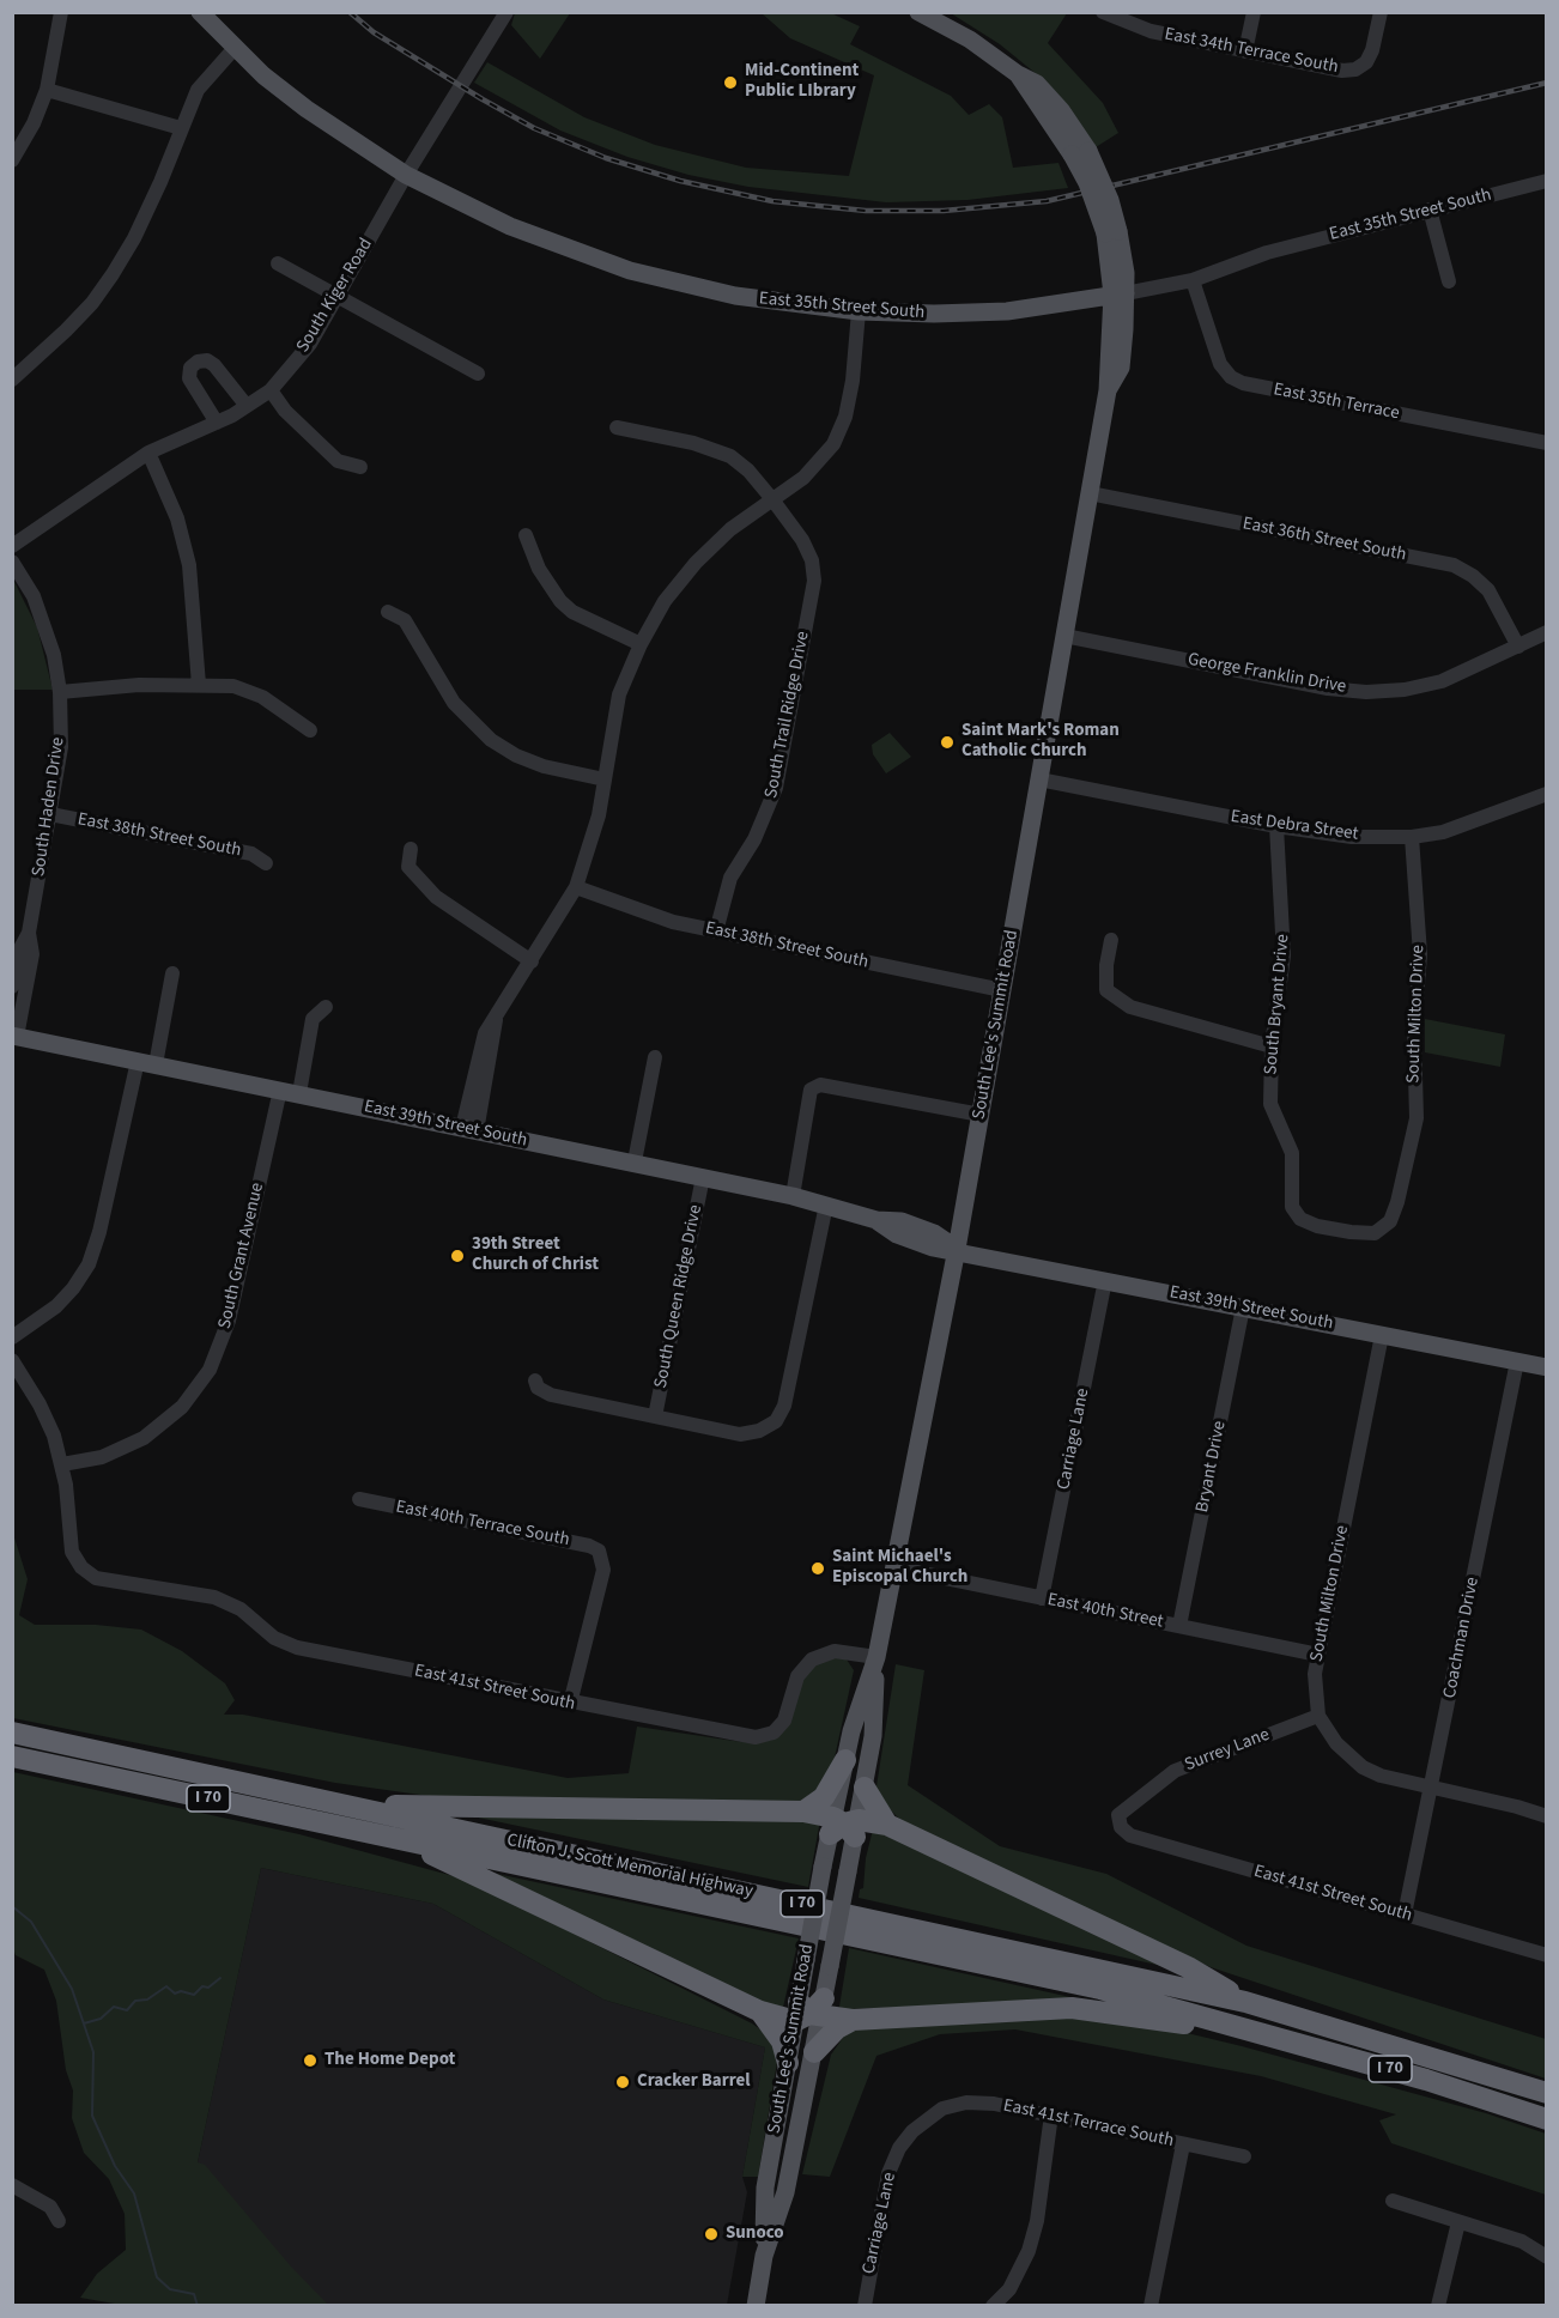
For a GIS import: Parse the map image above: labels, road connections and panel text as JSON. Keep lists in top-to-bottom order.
{
  "streets": {
    "highway": ["I 70", "Clifton J. Scott Memorial Highway"],
    "main road": ["East 35th Street South", "South Lee's Summit Road", "East 39th Street South"],
    "street": [
      "East 34th Terrace South",
      "South Kiger Road",
      "East 35th Terrace",
      "East 36th Street South",
      "George Franklin Drive",
      "South Trail Ridge Drive",
      "South Haden Drive",
      "East Debra Street",
      "East 38th Street South",
      "South Bryant Drive",
      "South Milton Drive",
      "South Grant Avenue",
      "South Queen Ridge Drive",
      "Carriage Lane",
      "Bryant Drive",
      "East 40th Terrace South",
      "East 40th Street",
      "Coachman Drive",
      "East 41st Street South",
      "Surrey Lane",
      "East 41st Terrace South"
    ]
  },
  "crossings": [
    ["East 35th Street South", "South Kiger Road"],
    ["East 35th Street South", "East 35th Terrace"],
    ["East 35th Street South", "South Lee's Summit Road"],
    ["East 36th Street South", "George Franklin Drive"],
    ["East 36th Street South", "South Lee's Summit Road"],
    ["George Franklin Drive", "South Lee's Summit Road"],
    ["South Trail Ridge Drive", "East 38th Street South"],
    ["South Haden Drive", "East 38th Street South"],
    ["South Haden Drive", "East 39th Street South"],
    ["East Debra Street", "South Bryant Drive"],
    ["East Debra Street", "South Milton Drive"],
    ["East Debra Street", "South Lee's Summit Road"],
    ["East 38th Street South", "South Lee's Summit Road"],
    ["South Bryant Drive", "South Milton Drive"],
    ["South Milton Drive", "East 39th Street South"],
    ["South Milton Drive", "East 40th Street"],
    ["South Milton Drive", "Coachman Drive"],
    ["South Milton Drive", "Surrey Lane"],
    ["South Lee's Summit Road", "East 39th Street South"],
    ["South Lee's Summit Road", "East 40th Street"],
    ["South Lee's Summit Road", "East 41st Street South"],
    ["East 39th Street South", "South Grant Avenue"],
    ["East 39th Street South", "South Queen Ridge Drive"],
    ["East 39th Street South", "Carriage Lane"],
    ["East 39th Street South", "Bryant Drive"],
    ["East 39th Street South", "Coachman Drive"],
    ["South Grant Avenue", "East 41st Street South"],
    ["Carriage Lane", "East 40th Street"],
    ["Carriage Lane", "East 41st Terrace South"],
    ["Bryant Drive", "East 40th Street"],
    ["East 40th Terrace South", "East 41st Street South"],
    ["Coachman Drive", "East 41st Street South"],
    ["East 41st Street South", "Surrey Lane"],
    ["I 70", "Clifton J. Scott Memorial Highway"]
  ],
  "places": [
    "Mid-Continent Public LIbrary",
    "Saint Mark's Roman Catholic Church",
    "39th Street Church of Christ",
    "Saint Michael's Episcopal Church",
    "The Home Depot",
    "Cracker Barrel",
    "Sunoco"
  ]
}
